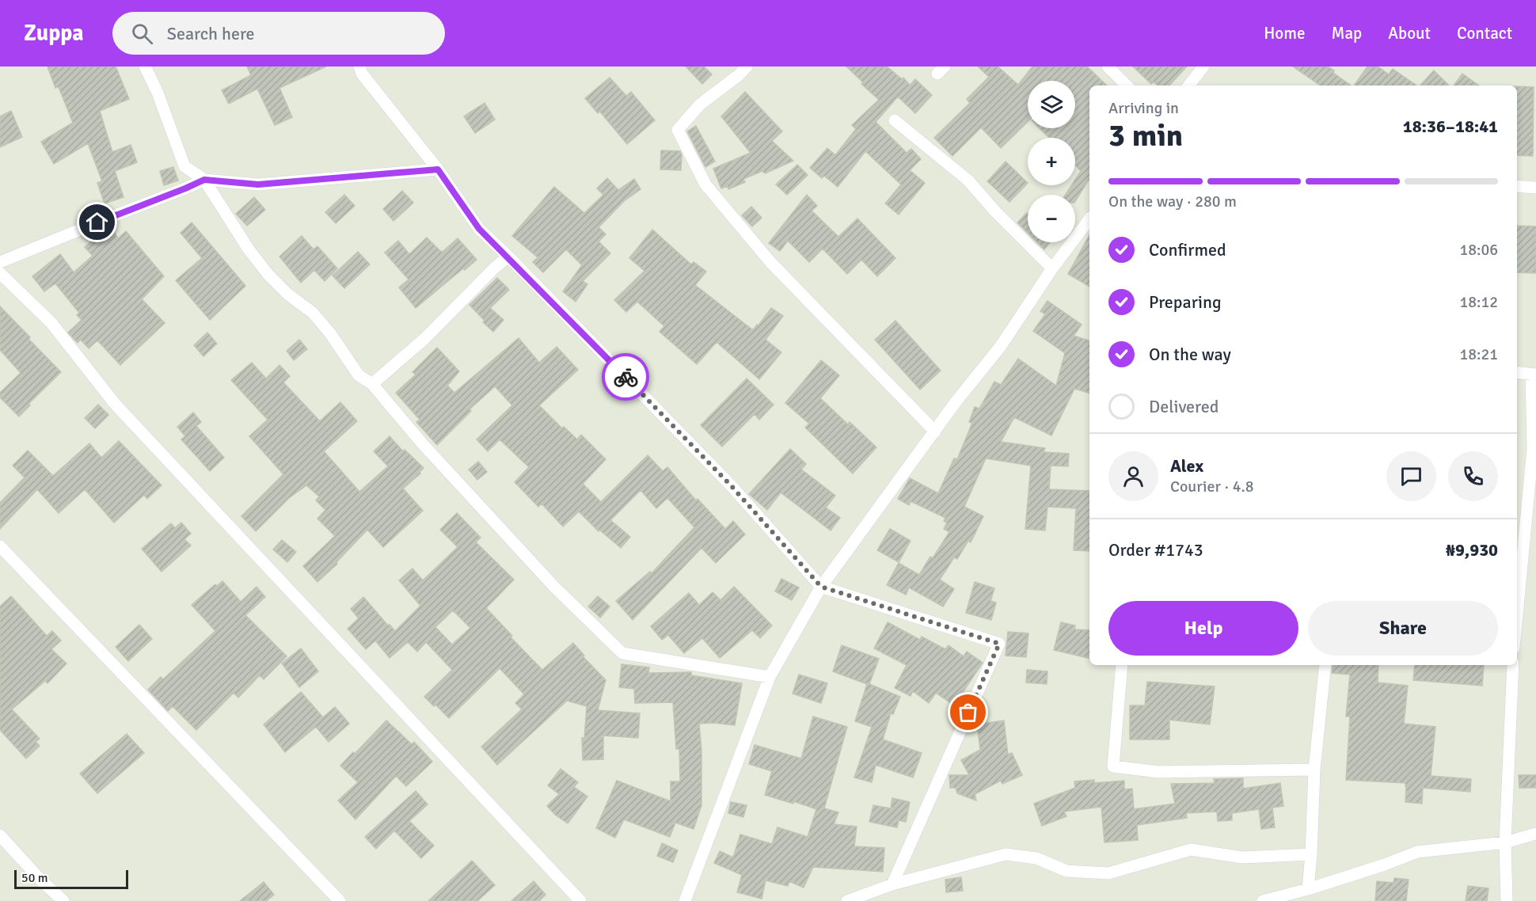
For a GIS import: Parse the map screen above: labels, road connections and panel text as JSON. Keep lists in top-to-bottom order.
{
  "scale_bar": "50 m",
  "page": {
    "header": "Zuppa",
    "search": "Search here",
    "nav": [
      "Home",
      "Map",
      "About",
      "Contact"
    ],
    "map_buttons": ["+", "−"],
    "heading": ["3 min", "Arriving in", "18:36–18:41"],
    "panel": [
      "Alex",
      "Courier · 4.8",
      "Order #1743",
      "₦9,930"
    ],
    "bar": "On the way · 280 m",
    "list": [
      ["Confirmed", "18:06"],
      ["Preparing", "18:12"],
      ["On the way", "18:21"],
      "Delivered"
    ],
    "buttons": ["Help", "Share"],
    "scale": "50 m"
  }
}
